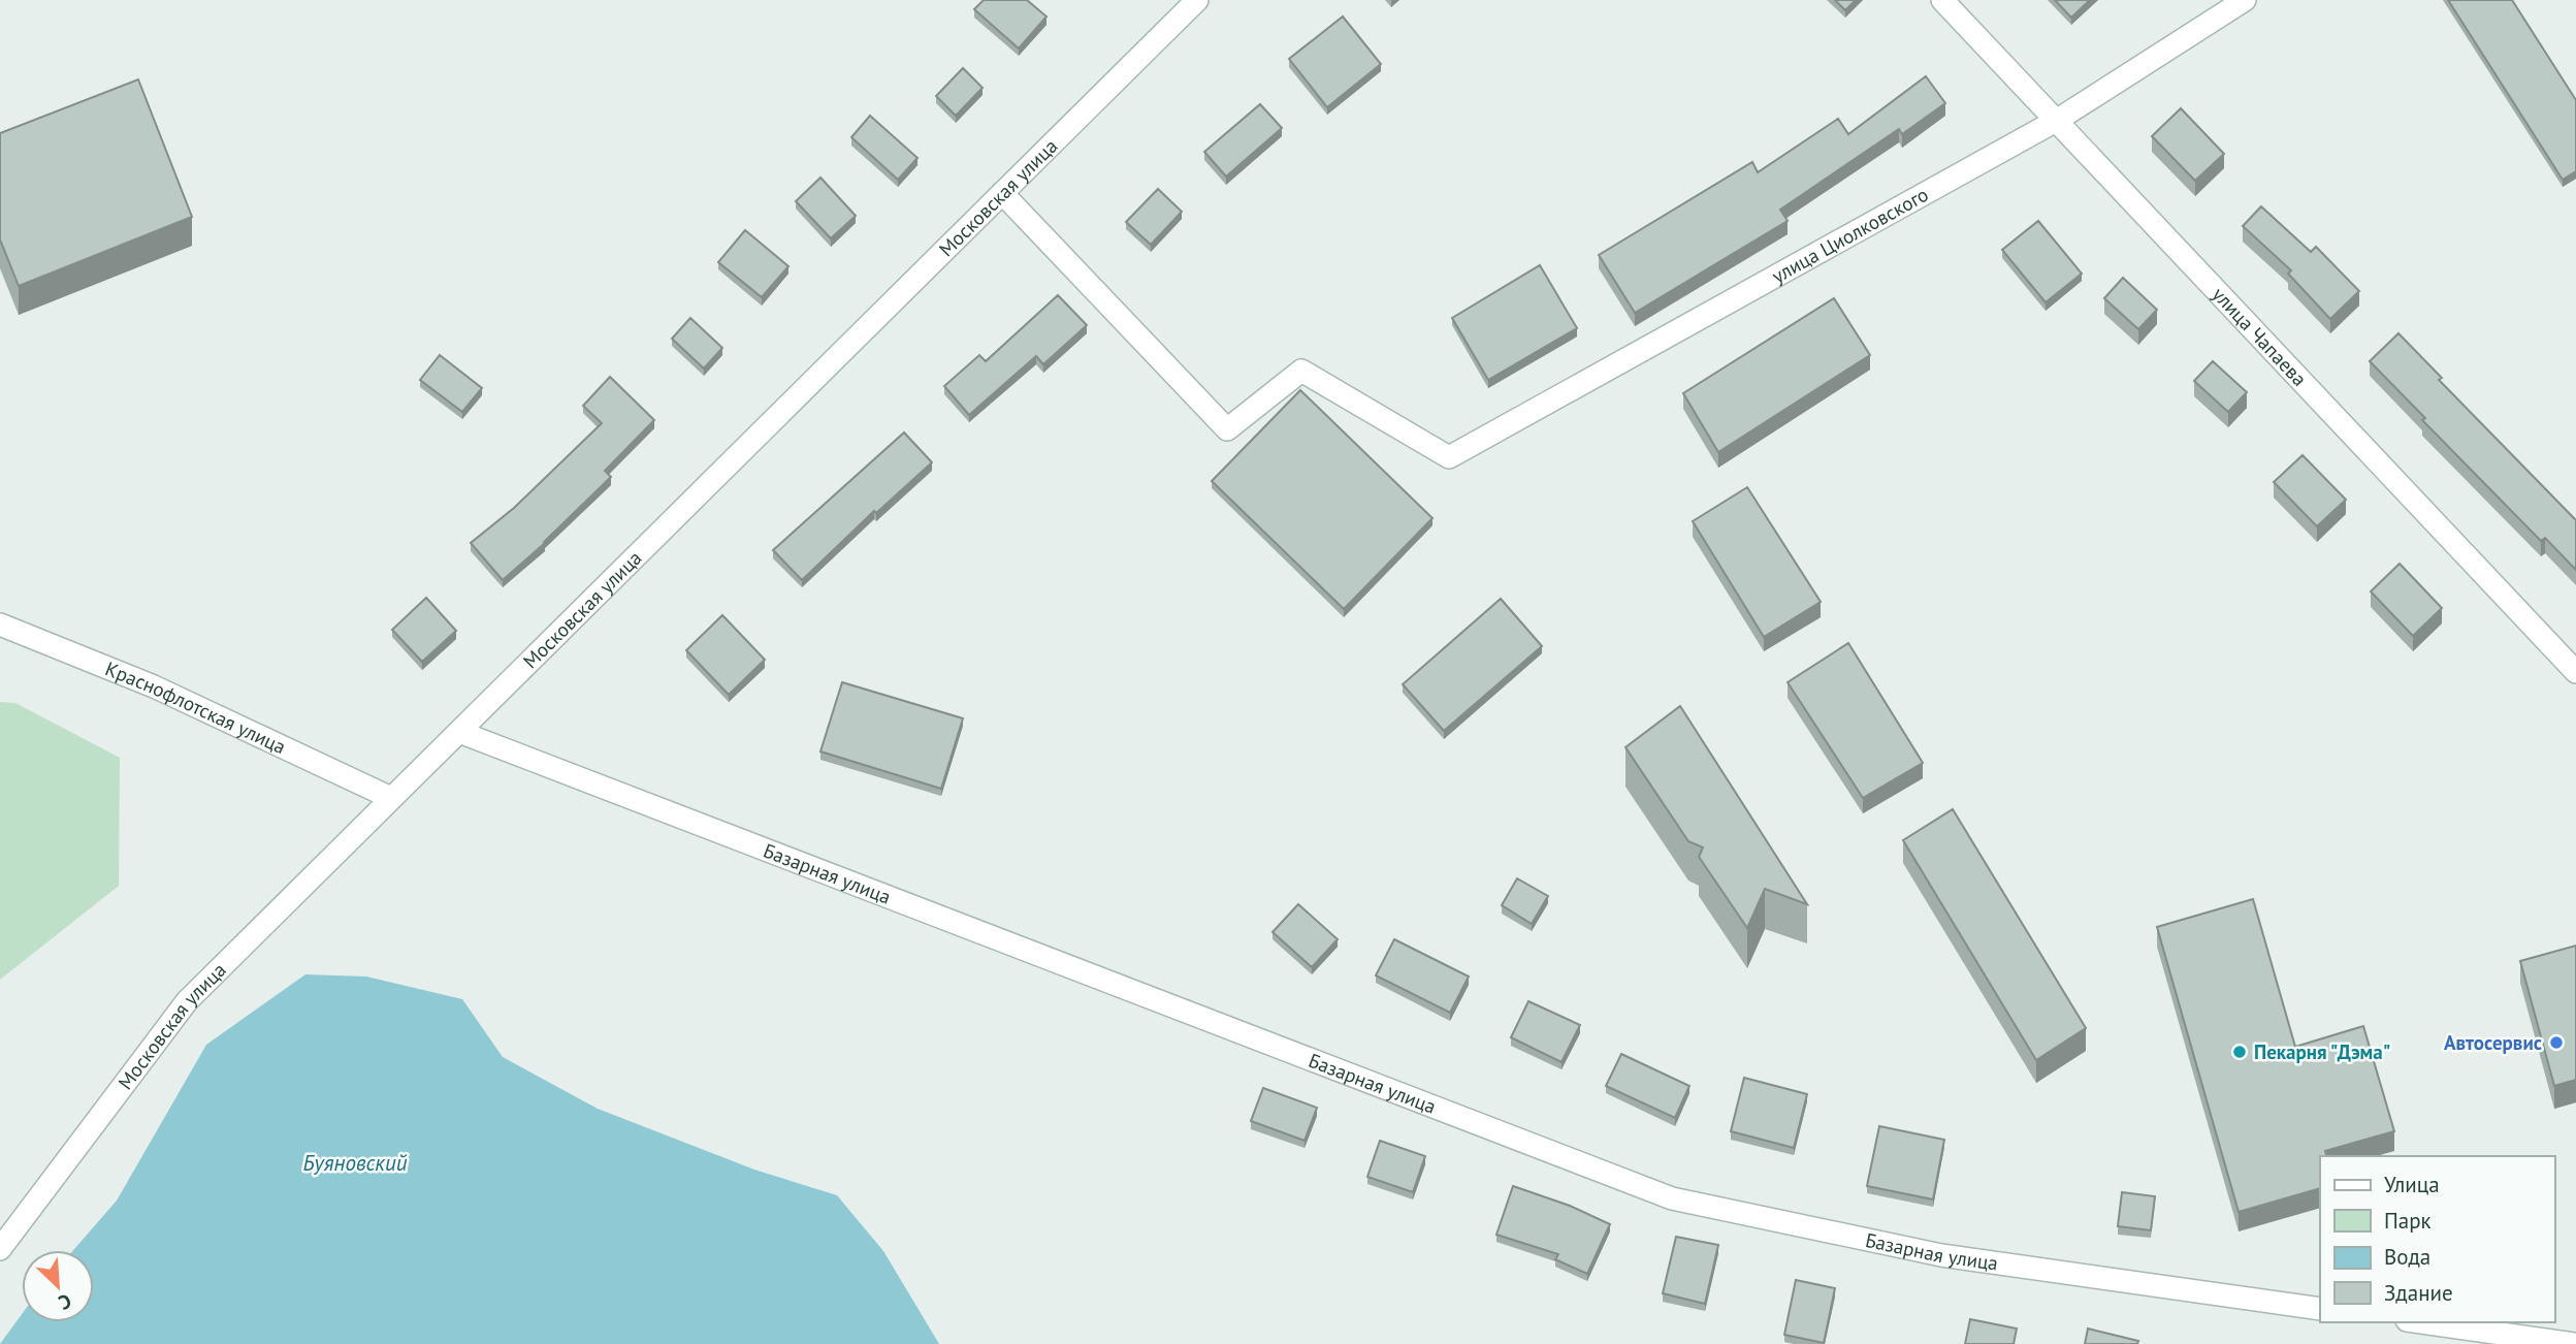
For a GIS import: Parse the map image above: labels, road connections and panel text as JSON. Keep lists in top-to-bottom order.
{
  "streets": {
    "street": [
      "Московская улица",
      "улица Циолковского",
      "улица Чапаева",
      "Краснофлотская улица",
      "Базарная улица"
    ]
  },
  "crossings": [
    ["Московская улица", "улица Циолковского"],
    ["Московская улица", "Краснофлотская улица"],
    ["Московская улица", "Базарная улица"],
    ["улица Циолковского", "улица Чапаева"]
  ],
  "water": ["Буяновский"],
  "places": ["Автосервис", "Пекарня \"Дэма\""],
  "legend": [
    "Улица",
    "Парк",
    "Вода",
    "Здание"
  ],
  "north": "bottom right"
}
